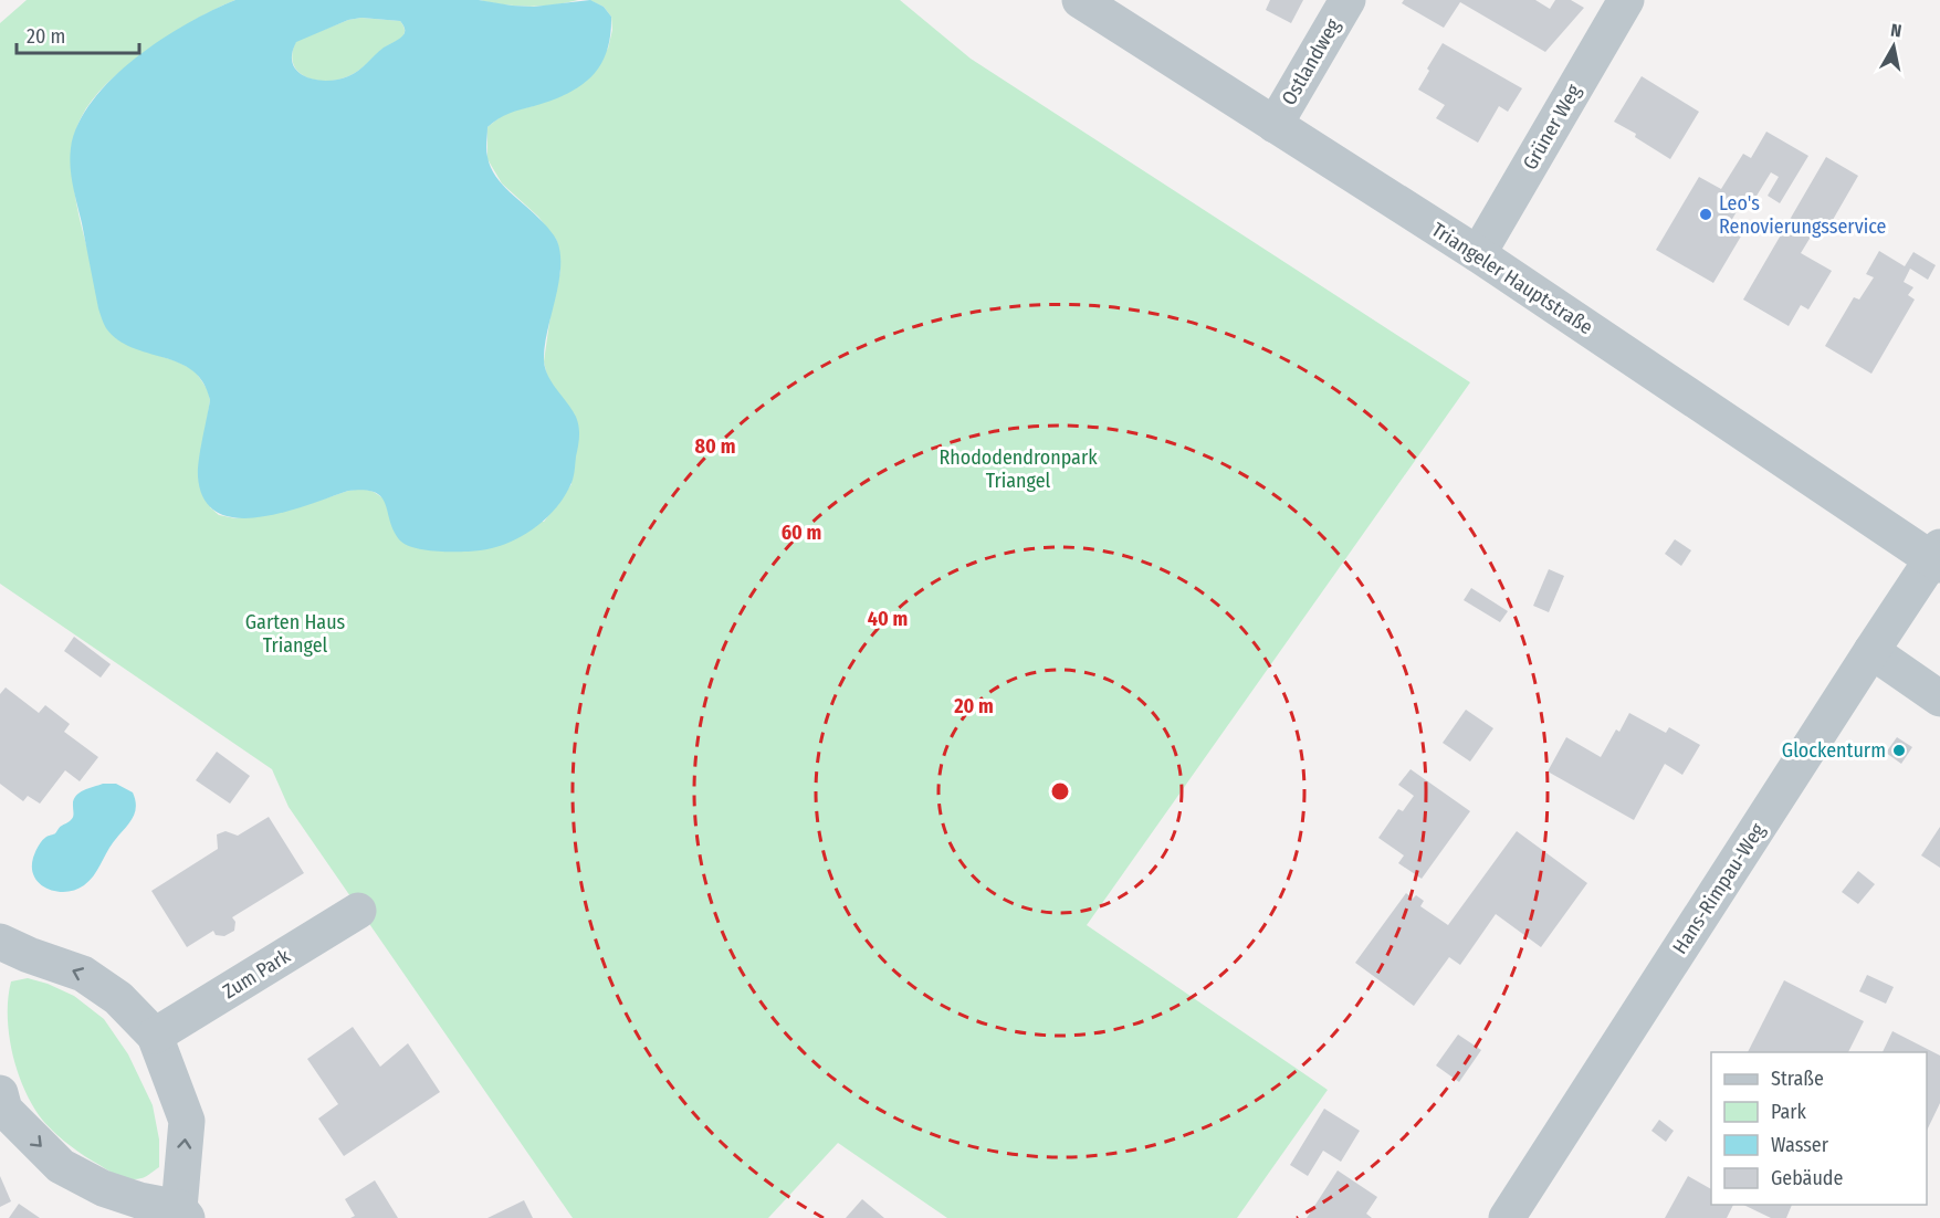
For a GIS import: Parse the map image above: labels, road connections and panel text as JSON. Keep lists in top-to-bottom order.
{
  "streets": {
    "street": [
      "Ostlandweg",
      "Grüner Weg",
      "Triangeler Hauptstraße",
      "Hans-Rimpau-Weg",
      "Zum Park"
    ]
  },
  "crossings": [
    ["Ostlandweg", "Triangeler Hauptstraße"],
    ["Grüner Weg", "Triangeler Hauptstraße"],
    ["Triangeler Hauptstraße", "Hans-Rimpau-Weg"]
  ],
  "parks": ["Rhododendronpark Triangel", "Garten Haus Triangel"],
  "places": ["Leo's Renovierungsservice", "Glockenturm"],
  "legend": [
    "Straße",
    "Park",
    "Wasser",
    "Gebäude"
  ],
  "scale_bar": "20 m",
  "north": "top",
  "rings": [
    "80 m",
    "60 m",
    "40 m",
    "20 m"
  ]
}
